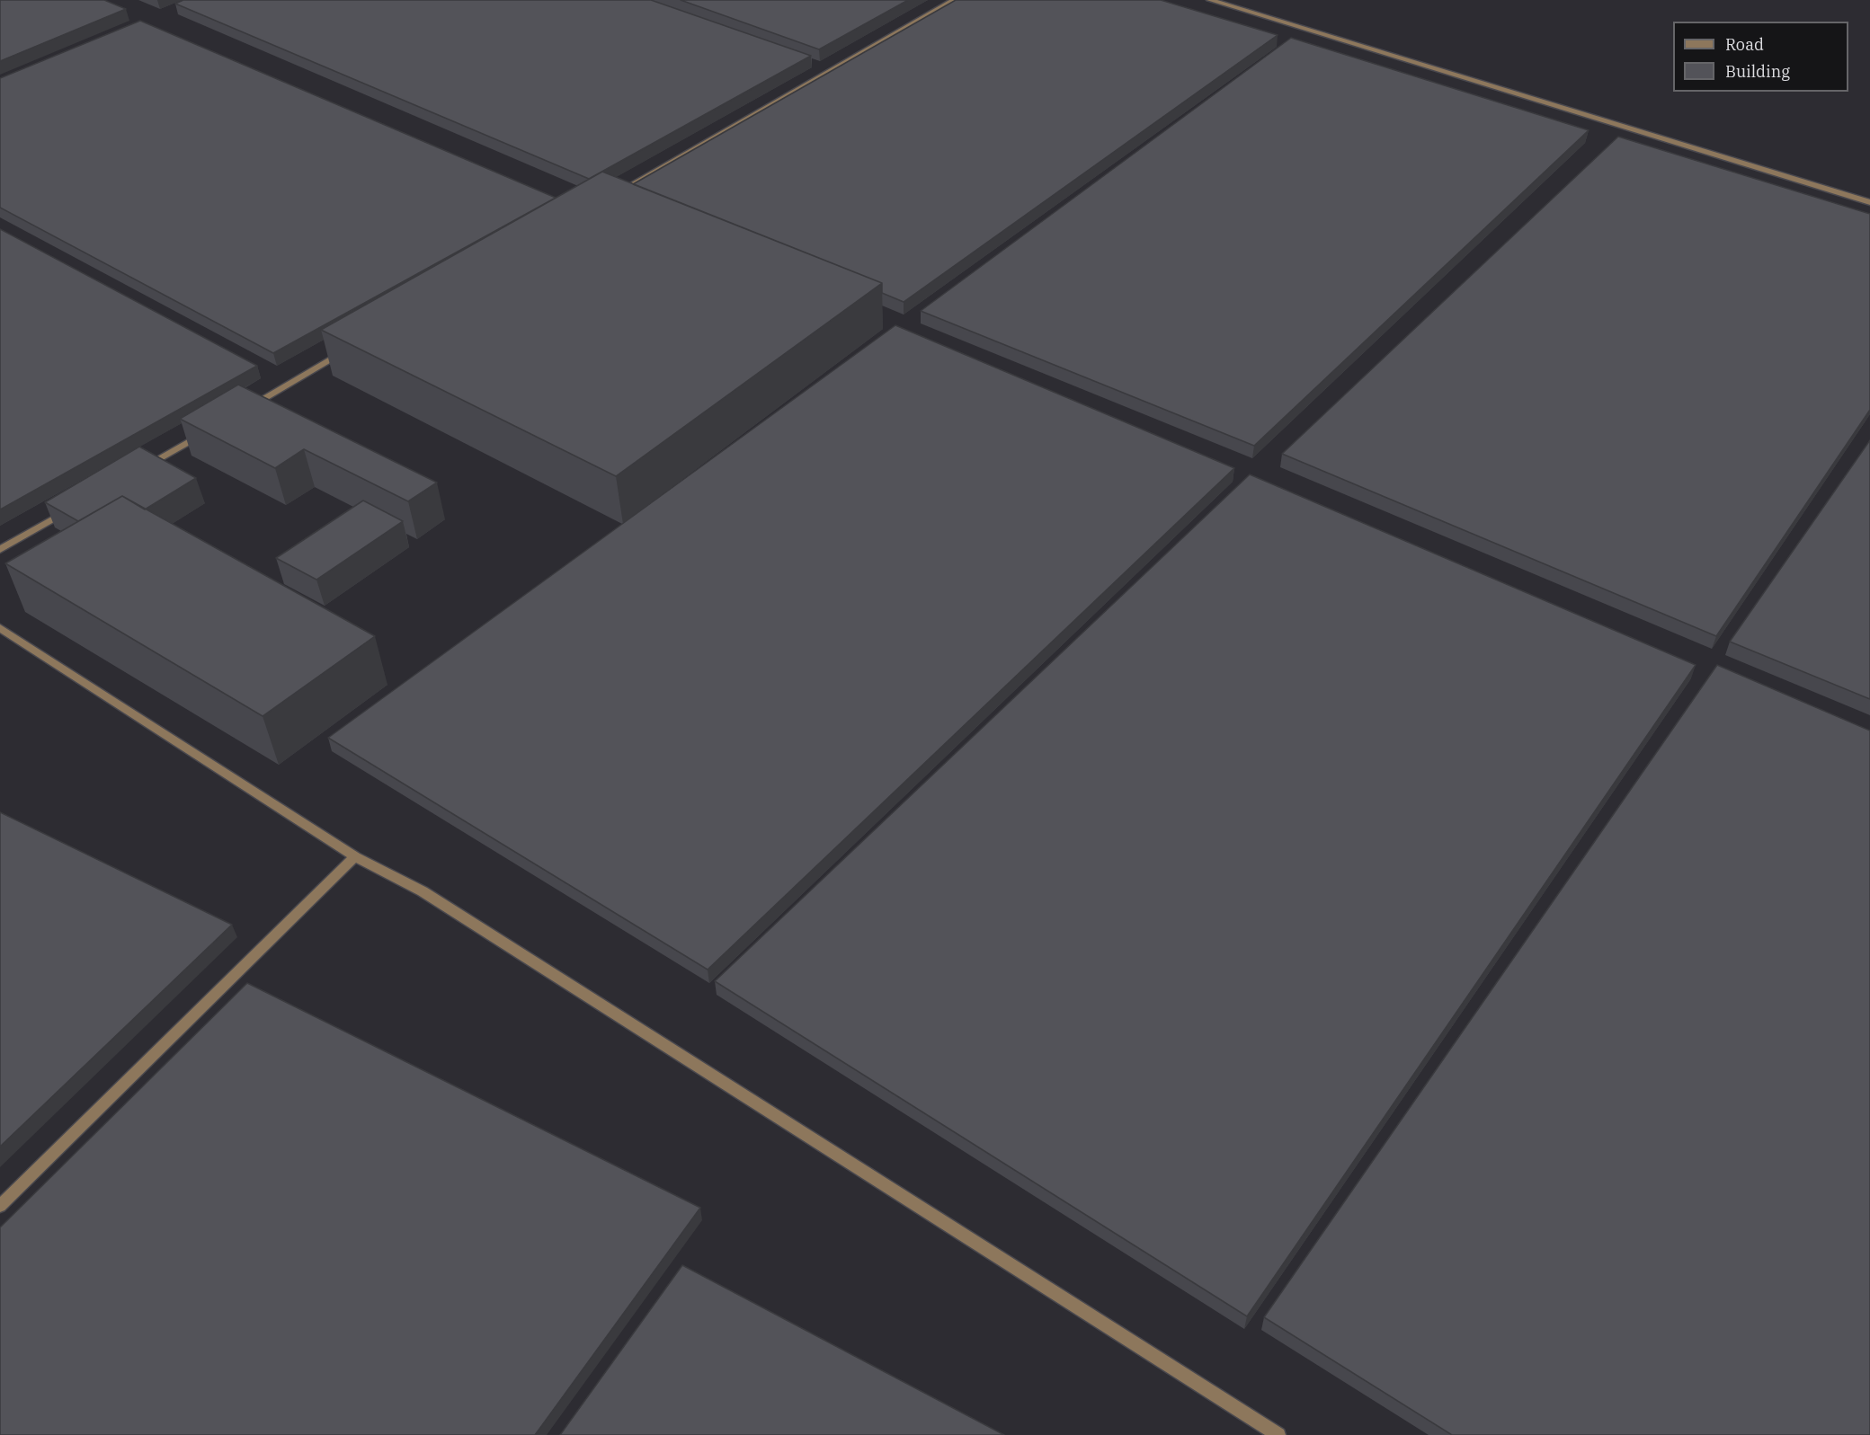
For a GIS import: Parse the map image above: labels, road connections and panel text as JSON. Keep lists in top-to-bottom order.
{
  "legend": ["Road", "Building"]
}
